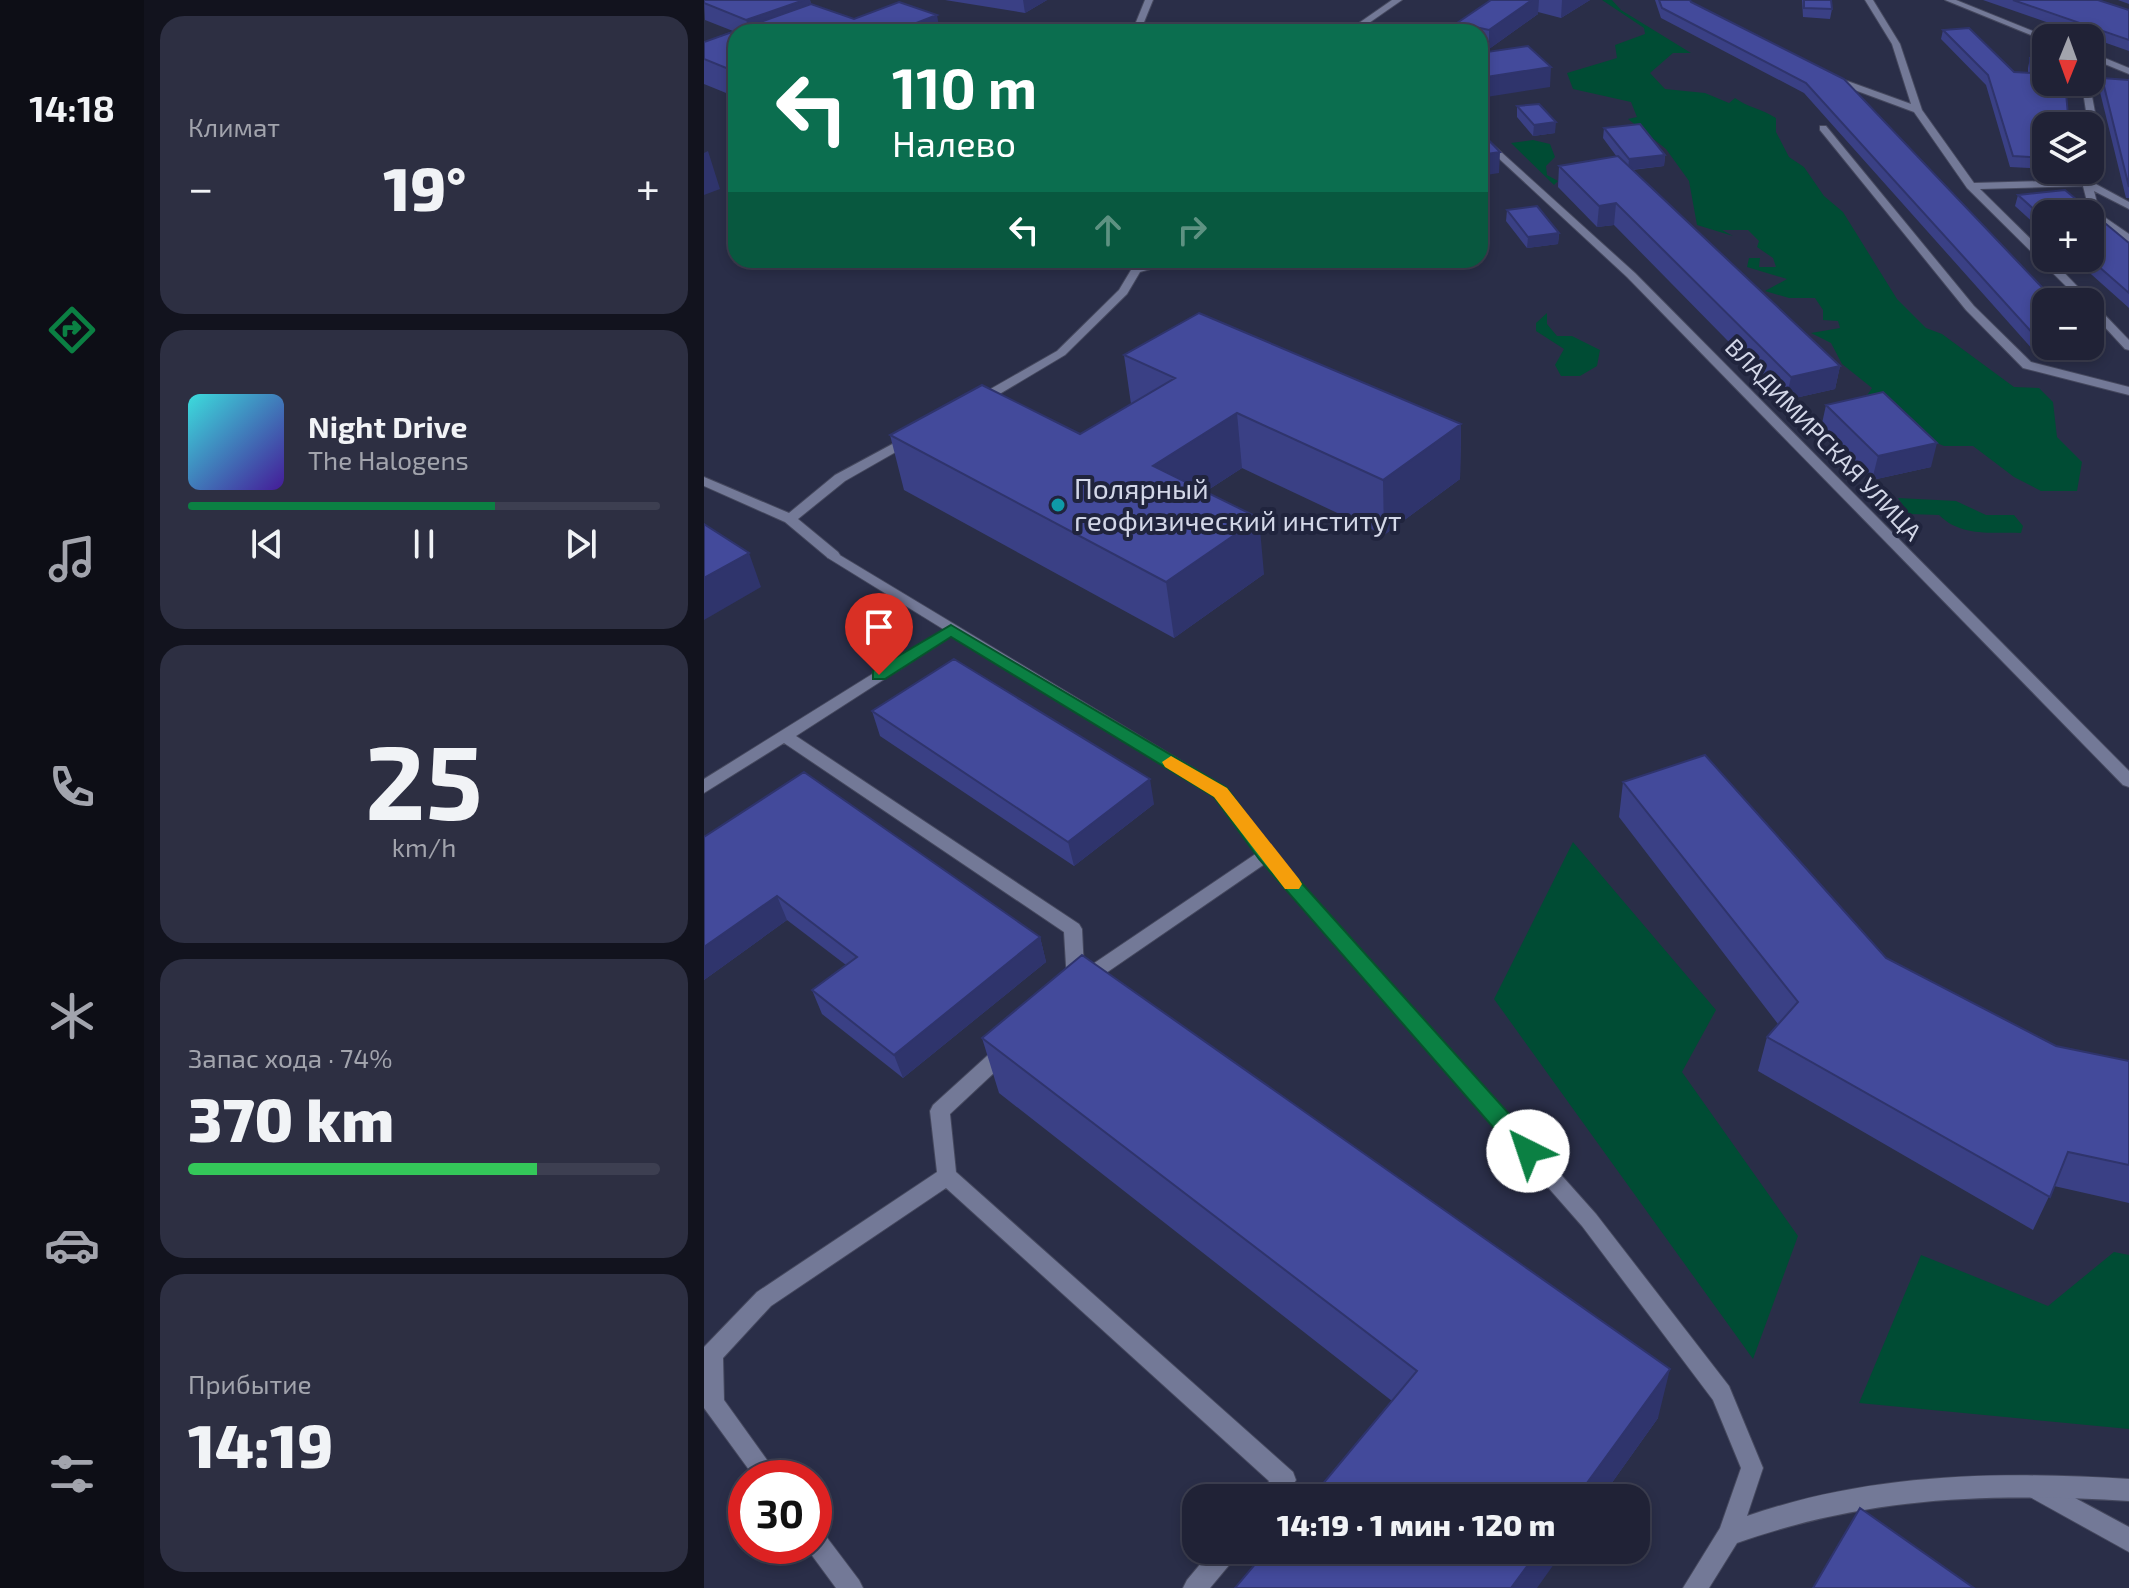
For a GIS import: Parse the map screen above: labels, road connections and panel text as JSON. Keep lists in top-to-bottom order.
{
  "streets": {
    "street": ["ВЛАДИМИРСКАЯ УЛИЦА"]
  },
  "places": ["Полярный геофизический институт"],
  "north": "bottom",
  "page": {
    "tabs": "14:18",
    "tile": [
      "Климат",
      ["25", "km/h"],
      ["Запас хода · 74%", "370 km"],
      ["Прибытие", "14:19"]
    ],
    "map_buttons": ["+", "−"],
    "turn": ["110 m", "Налево"],
    "heat": ["−", "19°", "+"],
    "song": ["Night Drive", "The Halogens"],
    "limit": "30",
    "trip": "14:19 · 1 мин · 120 m"
  }
}
